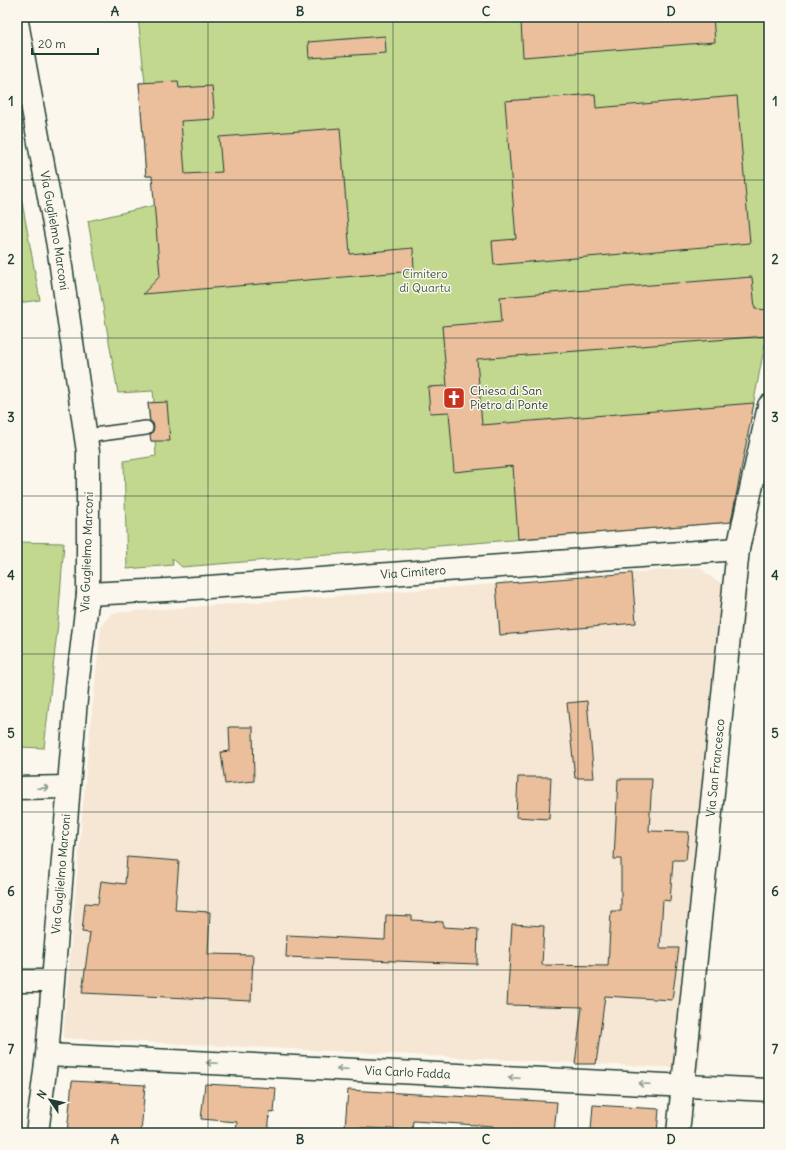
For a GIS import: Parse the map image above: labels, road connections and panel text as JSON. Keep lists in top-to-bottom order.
{
  "streets": {
    "street": [
      "Via Guglielmo Marconi",
      "Via Cimitero",
      "Via San Francesco",
      "Via Carlo Fadda"
    ]
  },
  "crossings": [
    ["Via Guglielmo Marconi", "Via Cimitero"],
    ["Via Guglielmo Marconi", "Via Carlo Fadda"],
    ["Via Cimitero", "Via San Francesco"],
    ["Via San Francesco", "Via Carlo Fadda"]
  ],
  "one_way": ["Via Carlo Fadda"],
  "parks": ["Cimitero di Quartu"],
  "places": {
    "church": ["Chiesa di San Pietro di Ponte"]
  },
  "scale_bar": "20 m",
  "north": "top left",
  "grid": {
    "columns": [
      "A",
      "B",
      "C",
      "D"
    ],
    "rows": [
      "1",
      "2",
      "3",
      "4",
      "5",
      "6",
      "7"
    ]
  }
}
